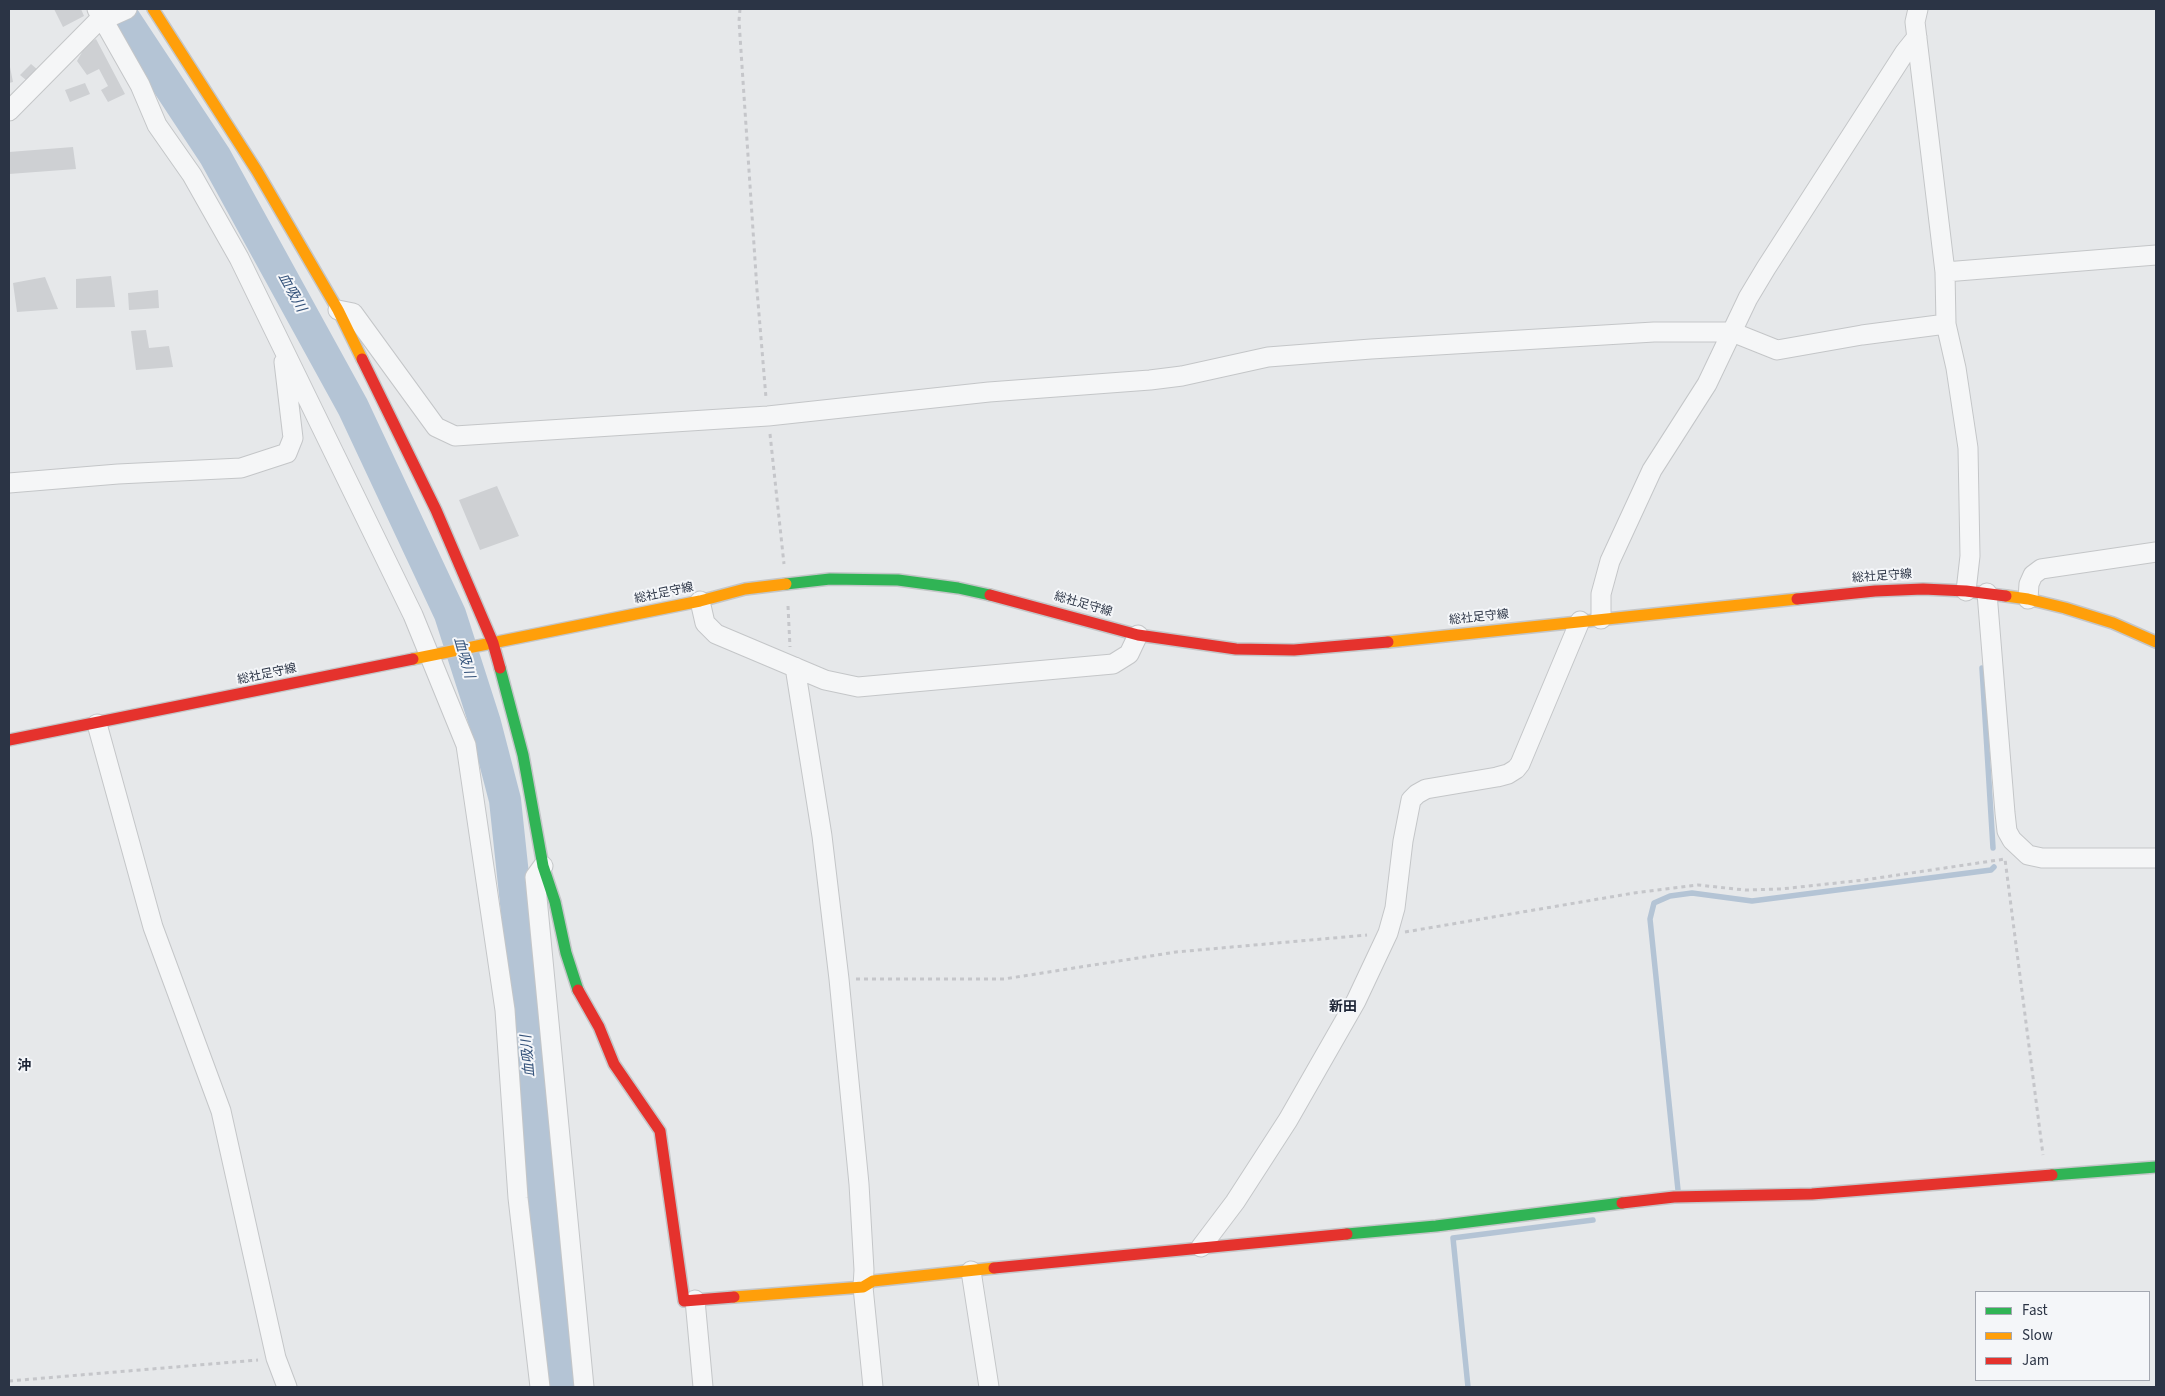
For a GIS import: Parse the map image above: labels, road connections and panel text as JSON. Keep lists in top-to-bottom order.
{
  "streets": {
    "street": ["総社足守線"]
  },
  "districts": ["新田", "沖"],
  "water": ["血吸川"],
  "legend": ["Fast", "Slow", "Jam"]
}
